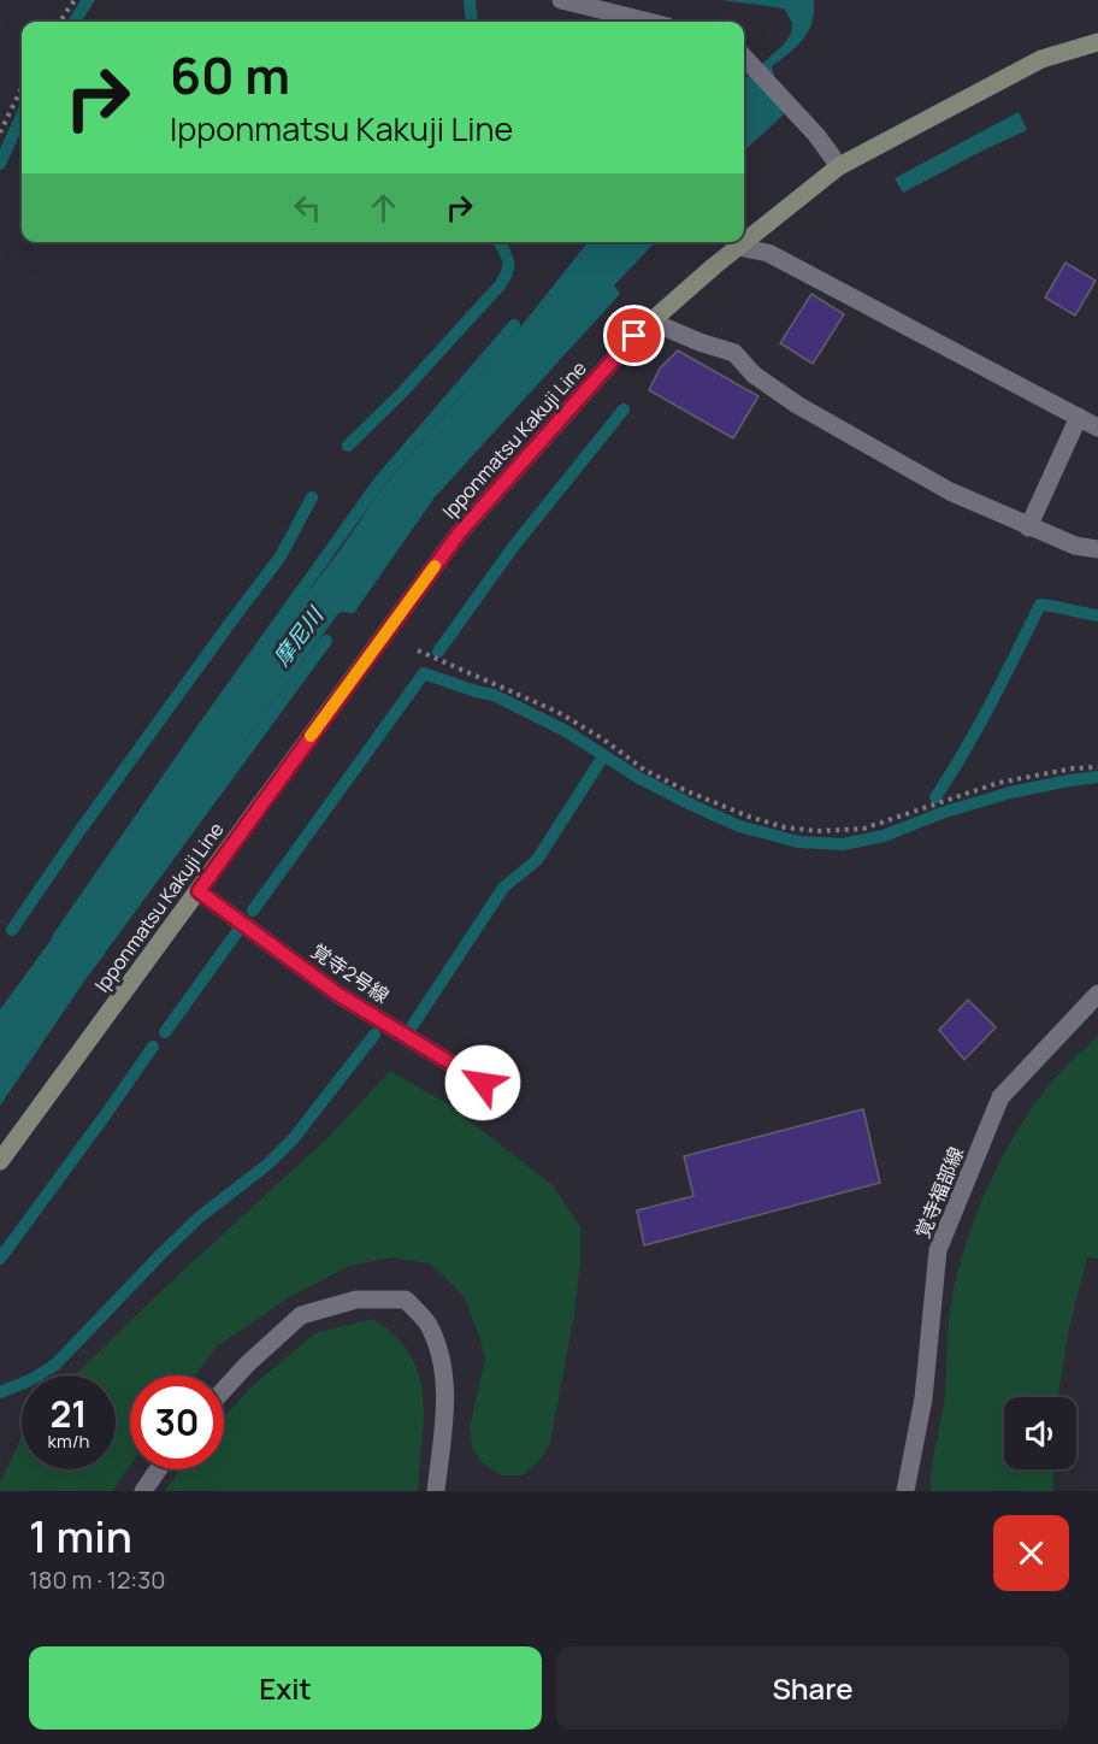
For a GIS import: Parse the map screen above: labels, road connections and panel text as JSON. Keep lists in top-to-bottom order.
{
  "streets": {
    "main road": ["Ipponmatsu Kakuji Line"],
    "street": ["覚寺2号線", "覚寺福部線"]
  },
  "crossings": [
    ["Ipponmatsu Kakuji Line", "覚寺2号線"]
  ],
  "water": ["摩尼川"],
  "page": {
    "turn": ["60 m", "Ipponmatsu Kakuji Line"],
    "speed": "21 km/h",
    "limit": "30",
    "heading": ["1 min", "180 m · 12:30"],
    "buttons": ["Exit", "Share"]
  }
}
